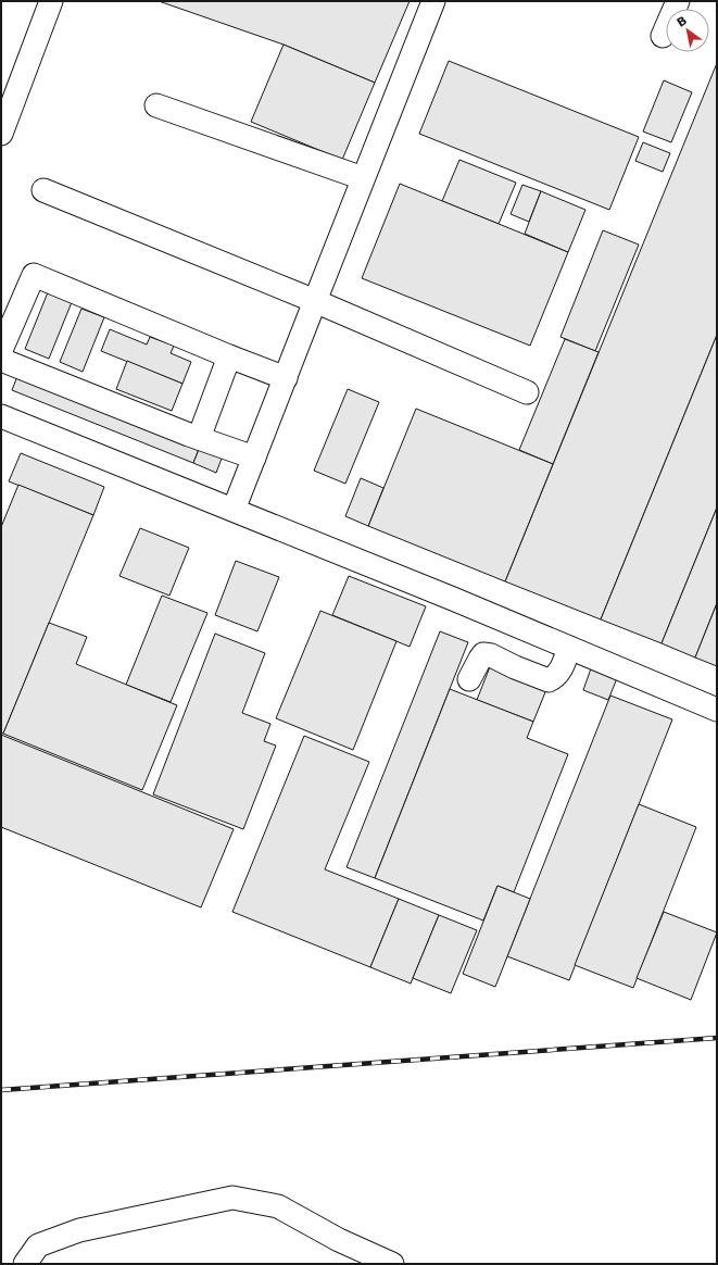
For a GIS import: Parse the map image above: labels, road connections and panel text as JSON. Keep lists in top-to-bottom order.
{
  "north": "top left"
}
